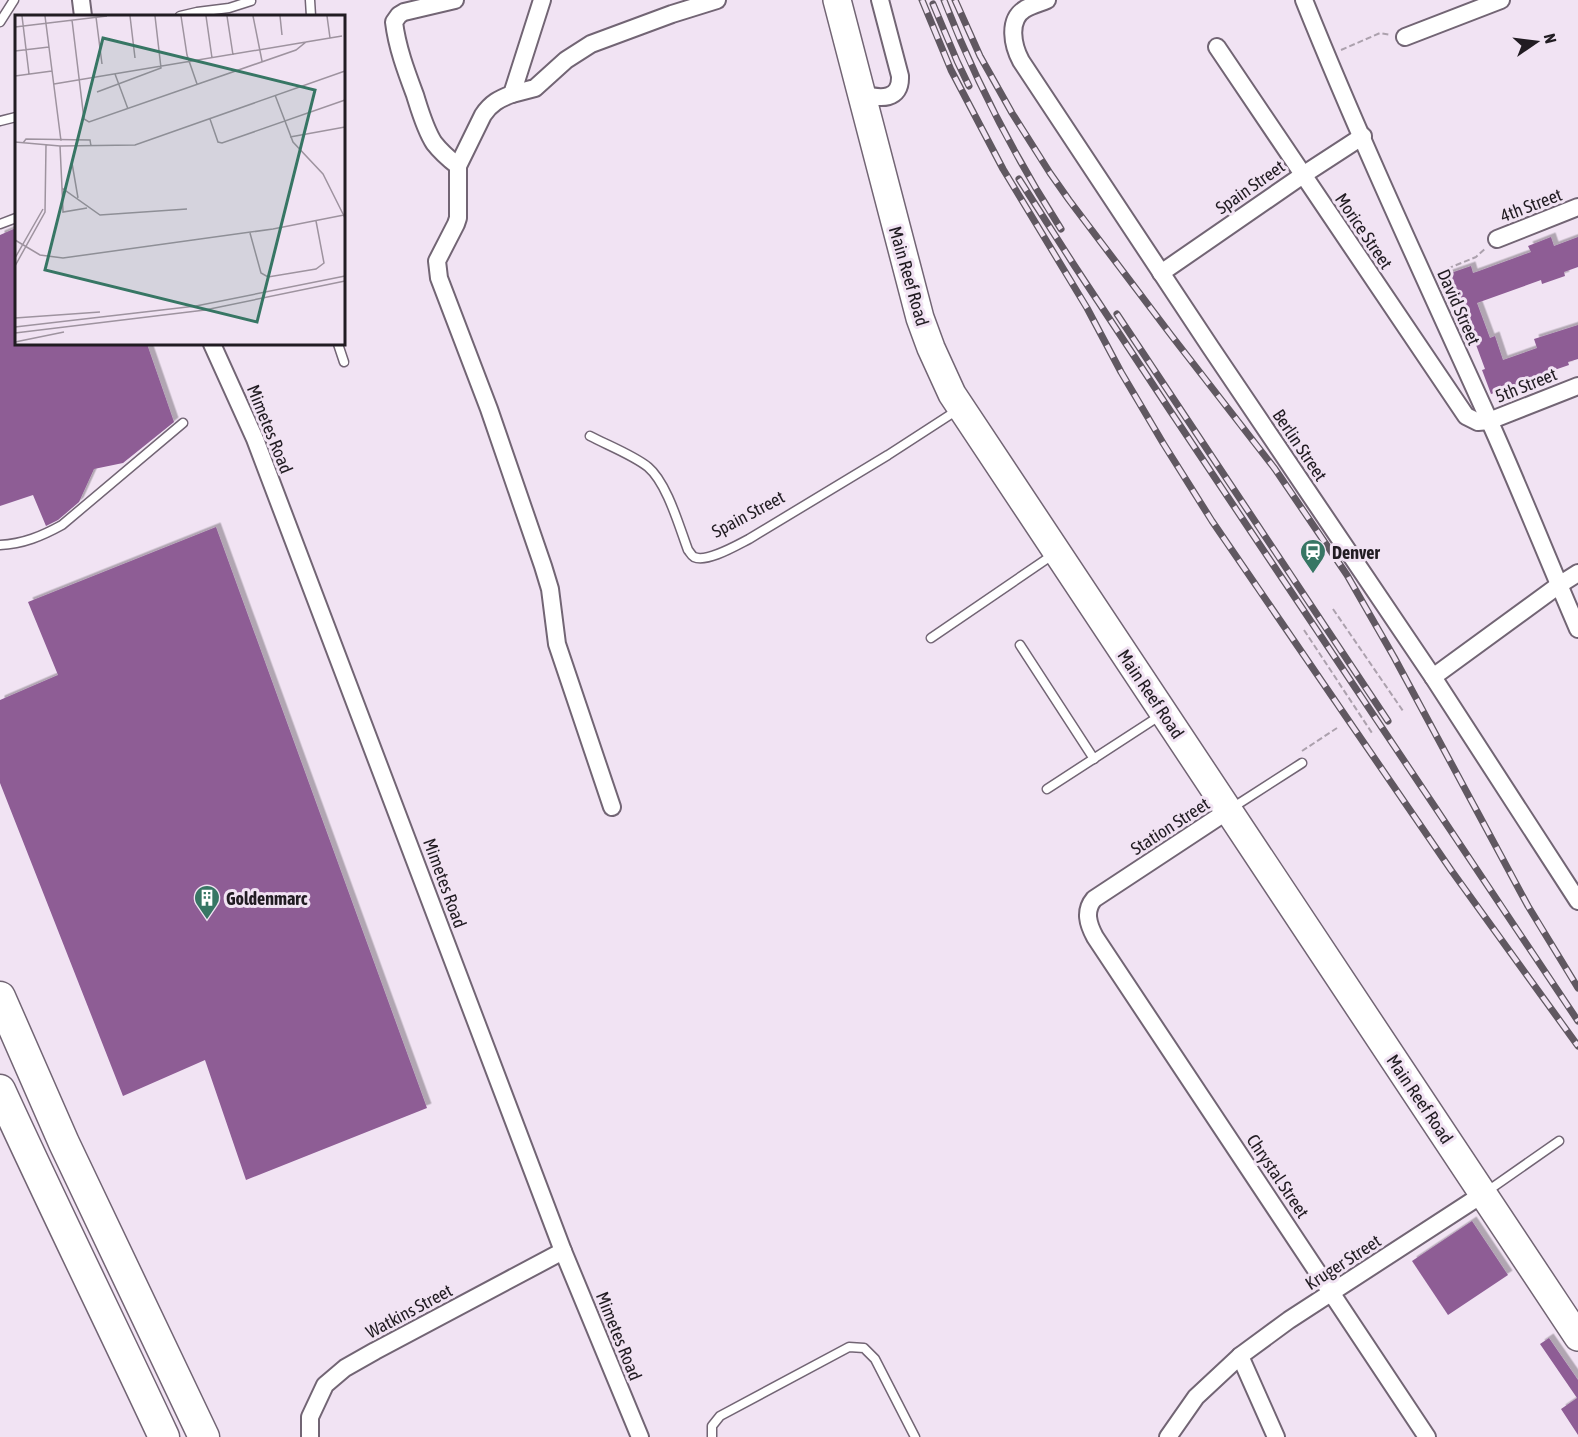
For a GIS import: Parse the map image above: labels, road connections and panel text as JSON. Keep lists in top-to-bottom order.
{
  "streets": {
    "main road": ["Main Reef Road"],
    "street": [
      "Spain Street",
      "4th Street",
      "Morice Street",
      "David Street",
      "5th Street",
      "Mimetes Road",
      "Berlin Street",
      "Station Street",
      "Chrystal Street",
      "Kruger Street",
      "Watkins Street"
    ]
  },
  "crossings": [
    ["Spain Street", "Morice Street"],
    ["Spain Street", "Main Reef Road"],
    ["Spain Street", "David Street"],
    ["Spain Street", "Berlin Street"],
    ["Morice Street", "David Street"],
    ["Morice Street", "5th Street"],
    ["Main Reef Road", "Station Street"],
    ["Main Reef Road", "Kruger Street"],
    ["David Street", "5th Street"],
    ["Mimetes Road", "Watkins Street"],
    ["Station Street", "Chrystal Street"],
    ["Chrystal Street", "Kruger Street"]
  ],
  "places": {
    "station": ["Denver"],
    "building": ["Goldenmarc"]
  },
  "north": "right"
}
